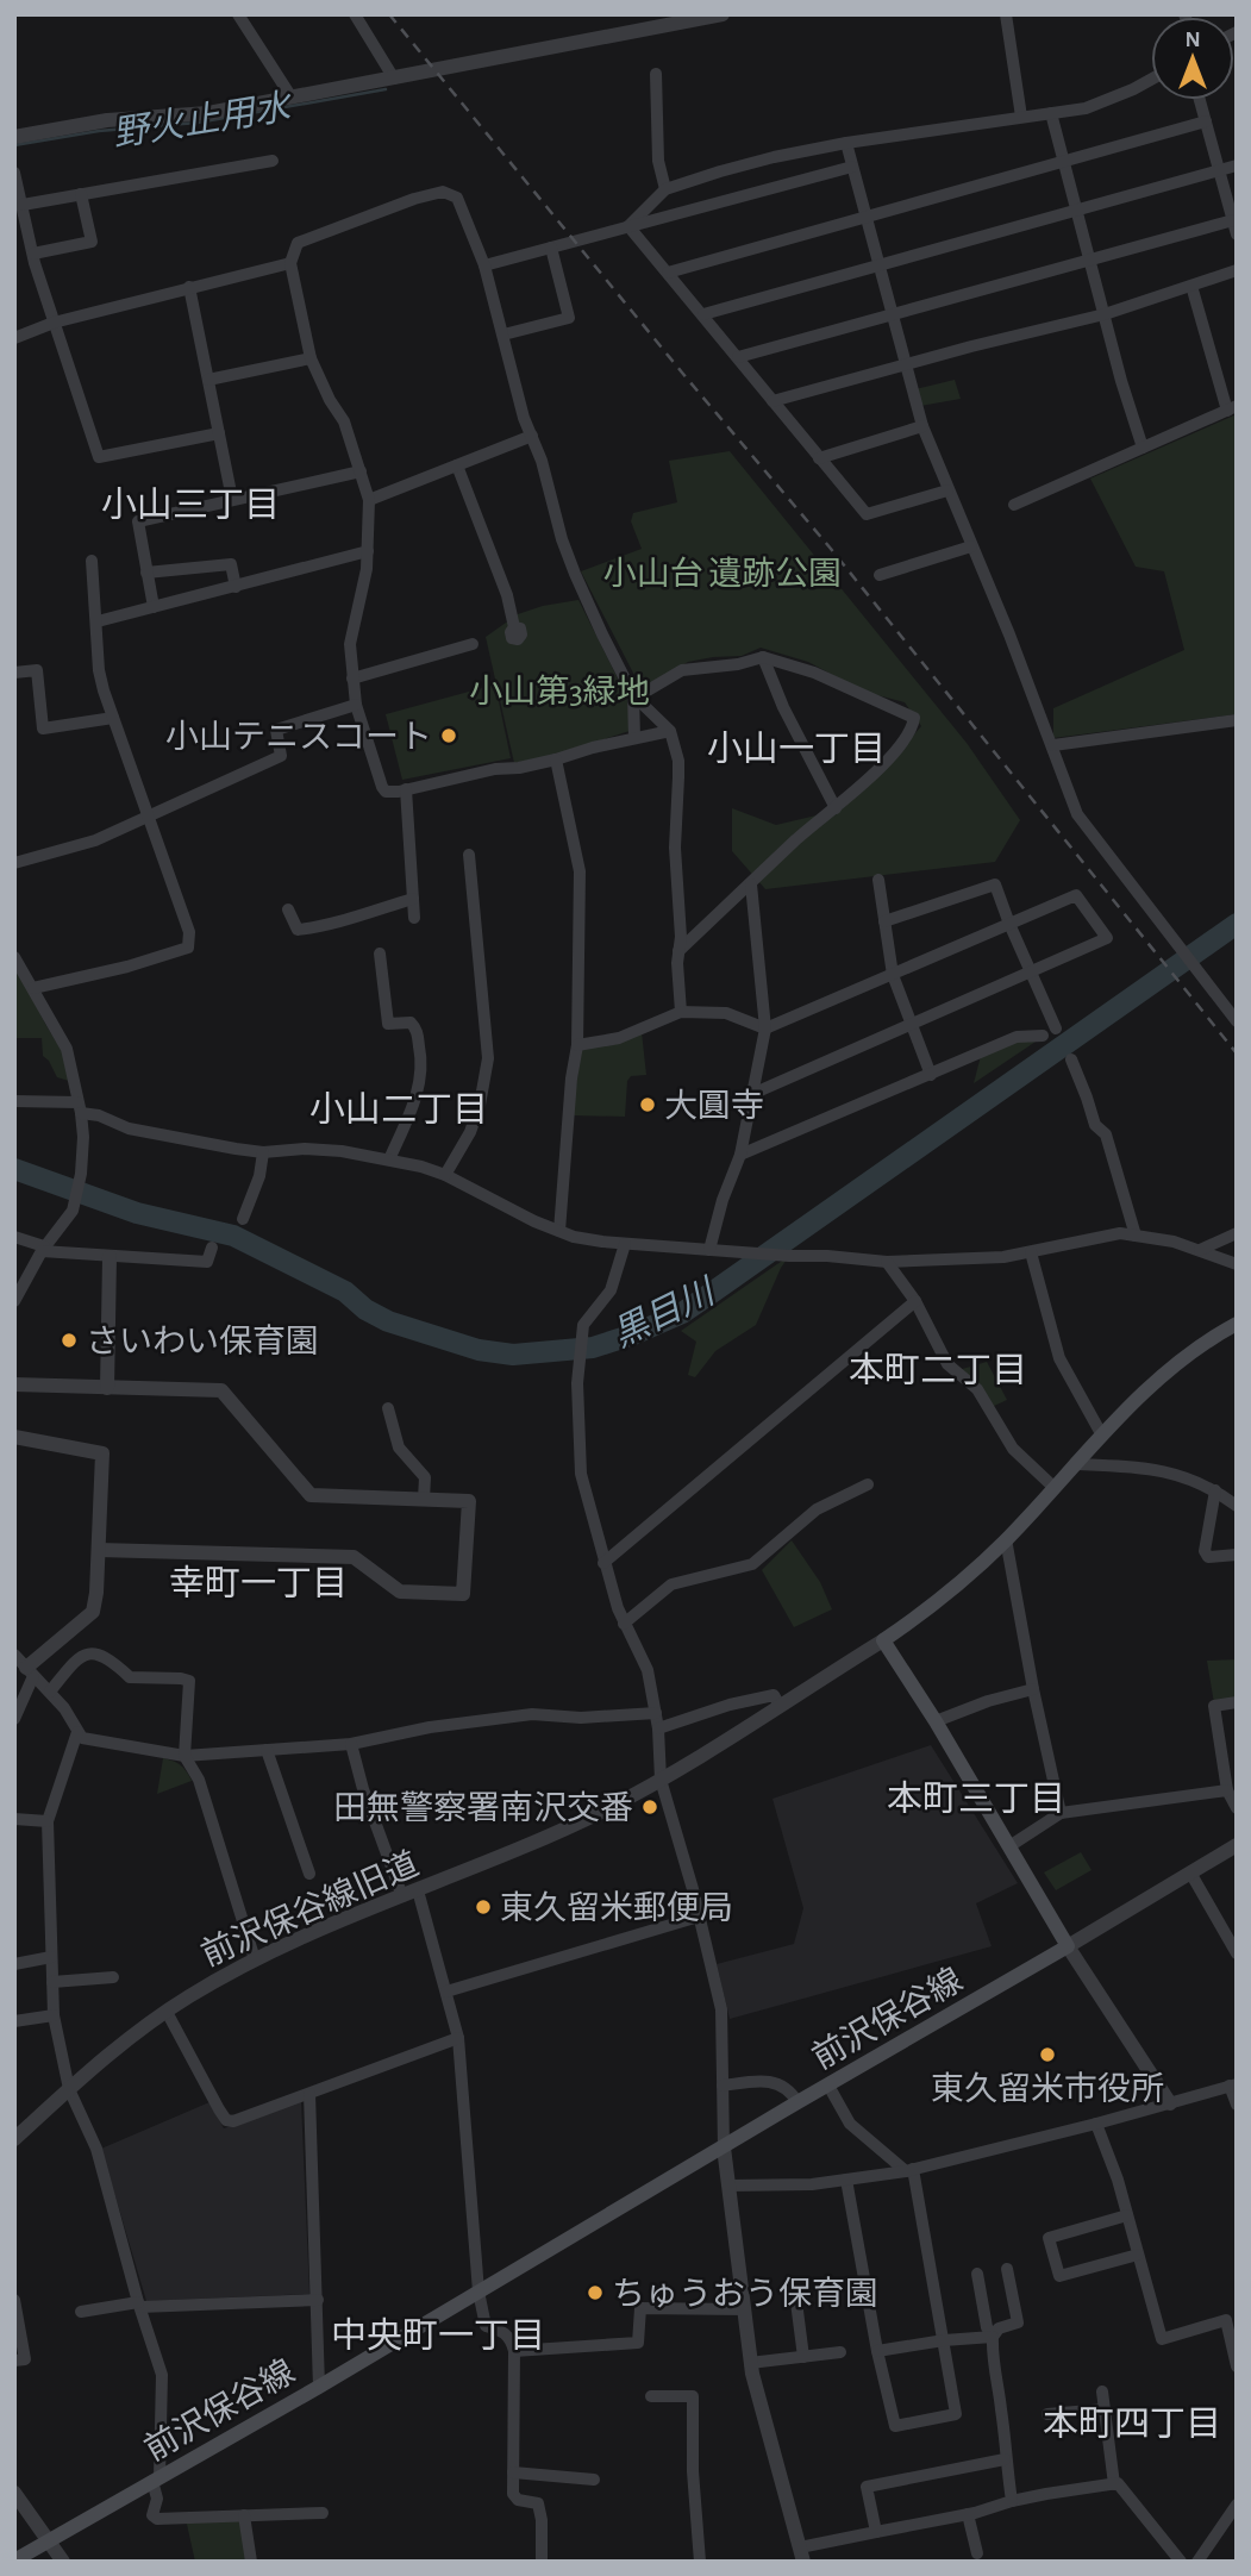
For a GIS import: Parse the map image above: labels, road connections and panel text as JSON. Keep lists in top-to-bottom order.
{
  "streets": {
    "main road": ["前沢保谷線"],
    "street": ["前沢保谷線旧道"]
  },
  "districts": [
    "小山三丁目",
    "小山一丁目",
    "小山二丁目",
    "本町二丁目",
    "幸町一丁目",
    "本町三丁目",
    "中央町一丁目",
    "本町四丁目"
  ],
  "water": ["野火止用水", "黒目川"],
  "parks": ["小山台 遺跡公園", "小山第3緑地"],
  "places": [
    "小山テニスコート",
    "大圓寺",
    "さいわい保育園",
    "田無警察署南沢交番",
    "東久留米郵便局",
    "東久留米市役所",
    "ちゅうおう保育園"
  ],
  "north": "top"
}
